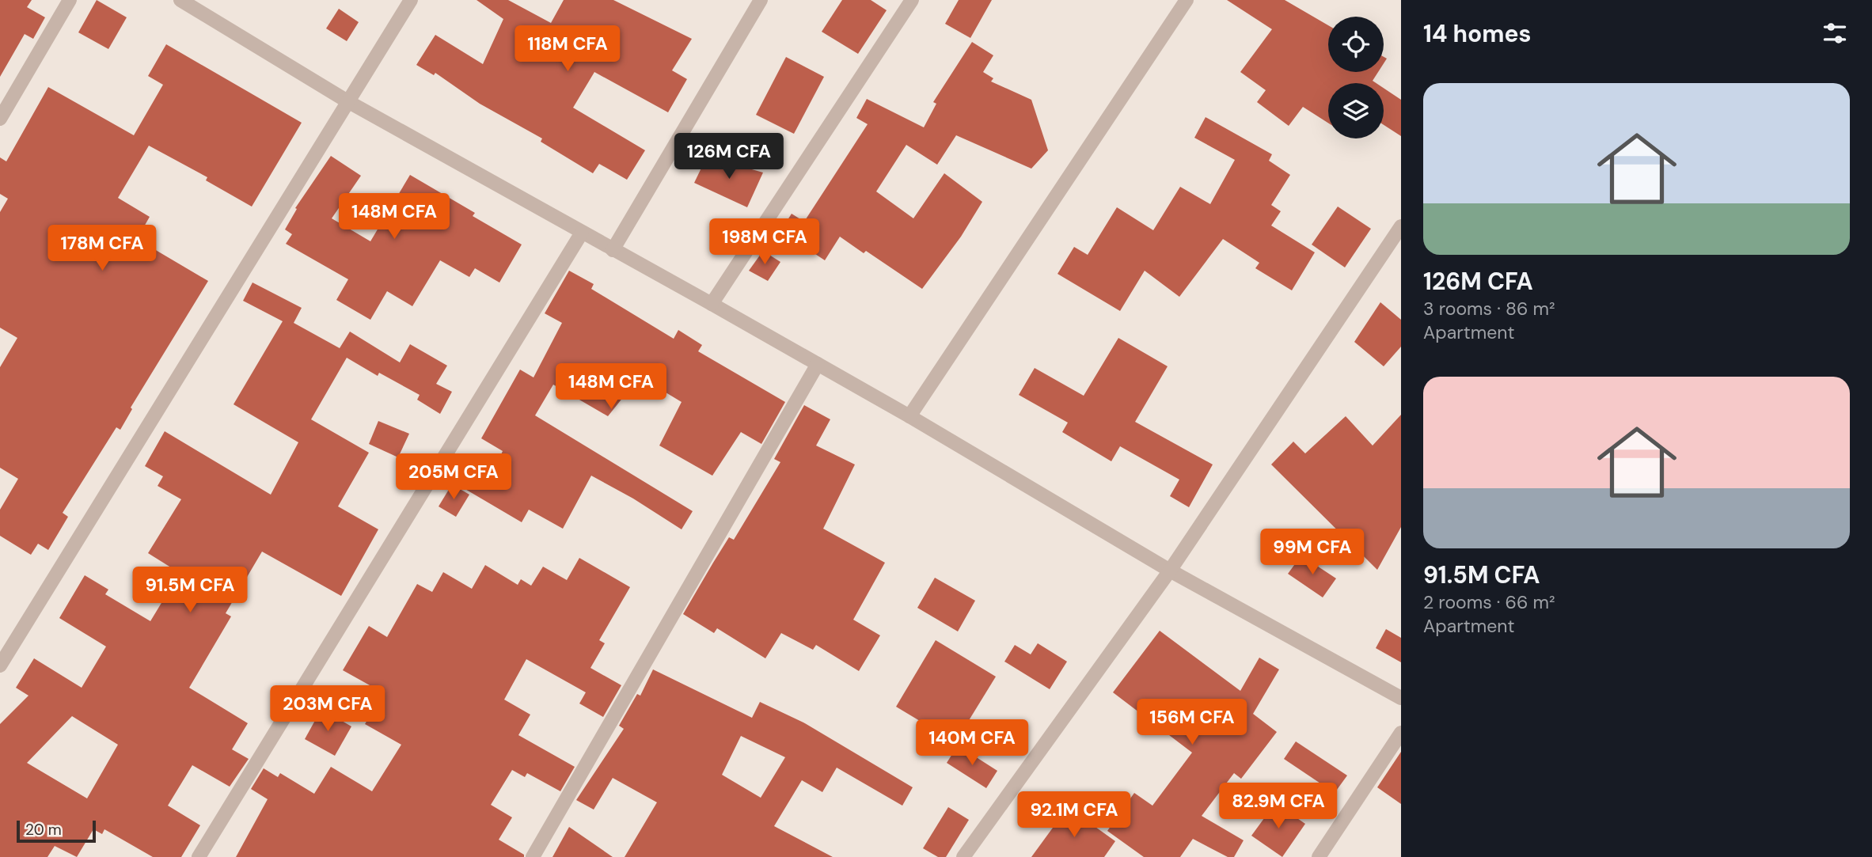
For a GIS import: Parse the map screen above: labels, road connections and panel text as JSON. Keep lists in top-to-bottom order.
{
  "scale_bar": "20 m",
  "page": {
    "heading": "14 homes",
    "price": [
      "118M CFA",
      "126M CFA",
      "148M CFA",
      "198M CFA",
      "178M CFA",
      "148M CFA",
      "205M CFA",
      "99M CFA",
      "91.5M CFA",
      "203M CFA",
      "156M CFA",
      "140M CFA",
      "82.9M CFA",
      "92.1M CFA"
    ],
    "list": [
      {
        "name": "126M CFA",
        "note": "3 rooms · 86 m² · Apartment"
      },
      {
        "name": "91.5M CFA",
        "note": "2 rooms · 66 m² · Apartment"
      }
    ],
    "scale": "20 m"
  }
}
